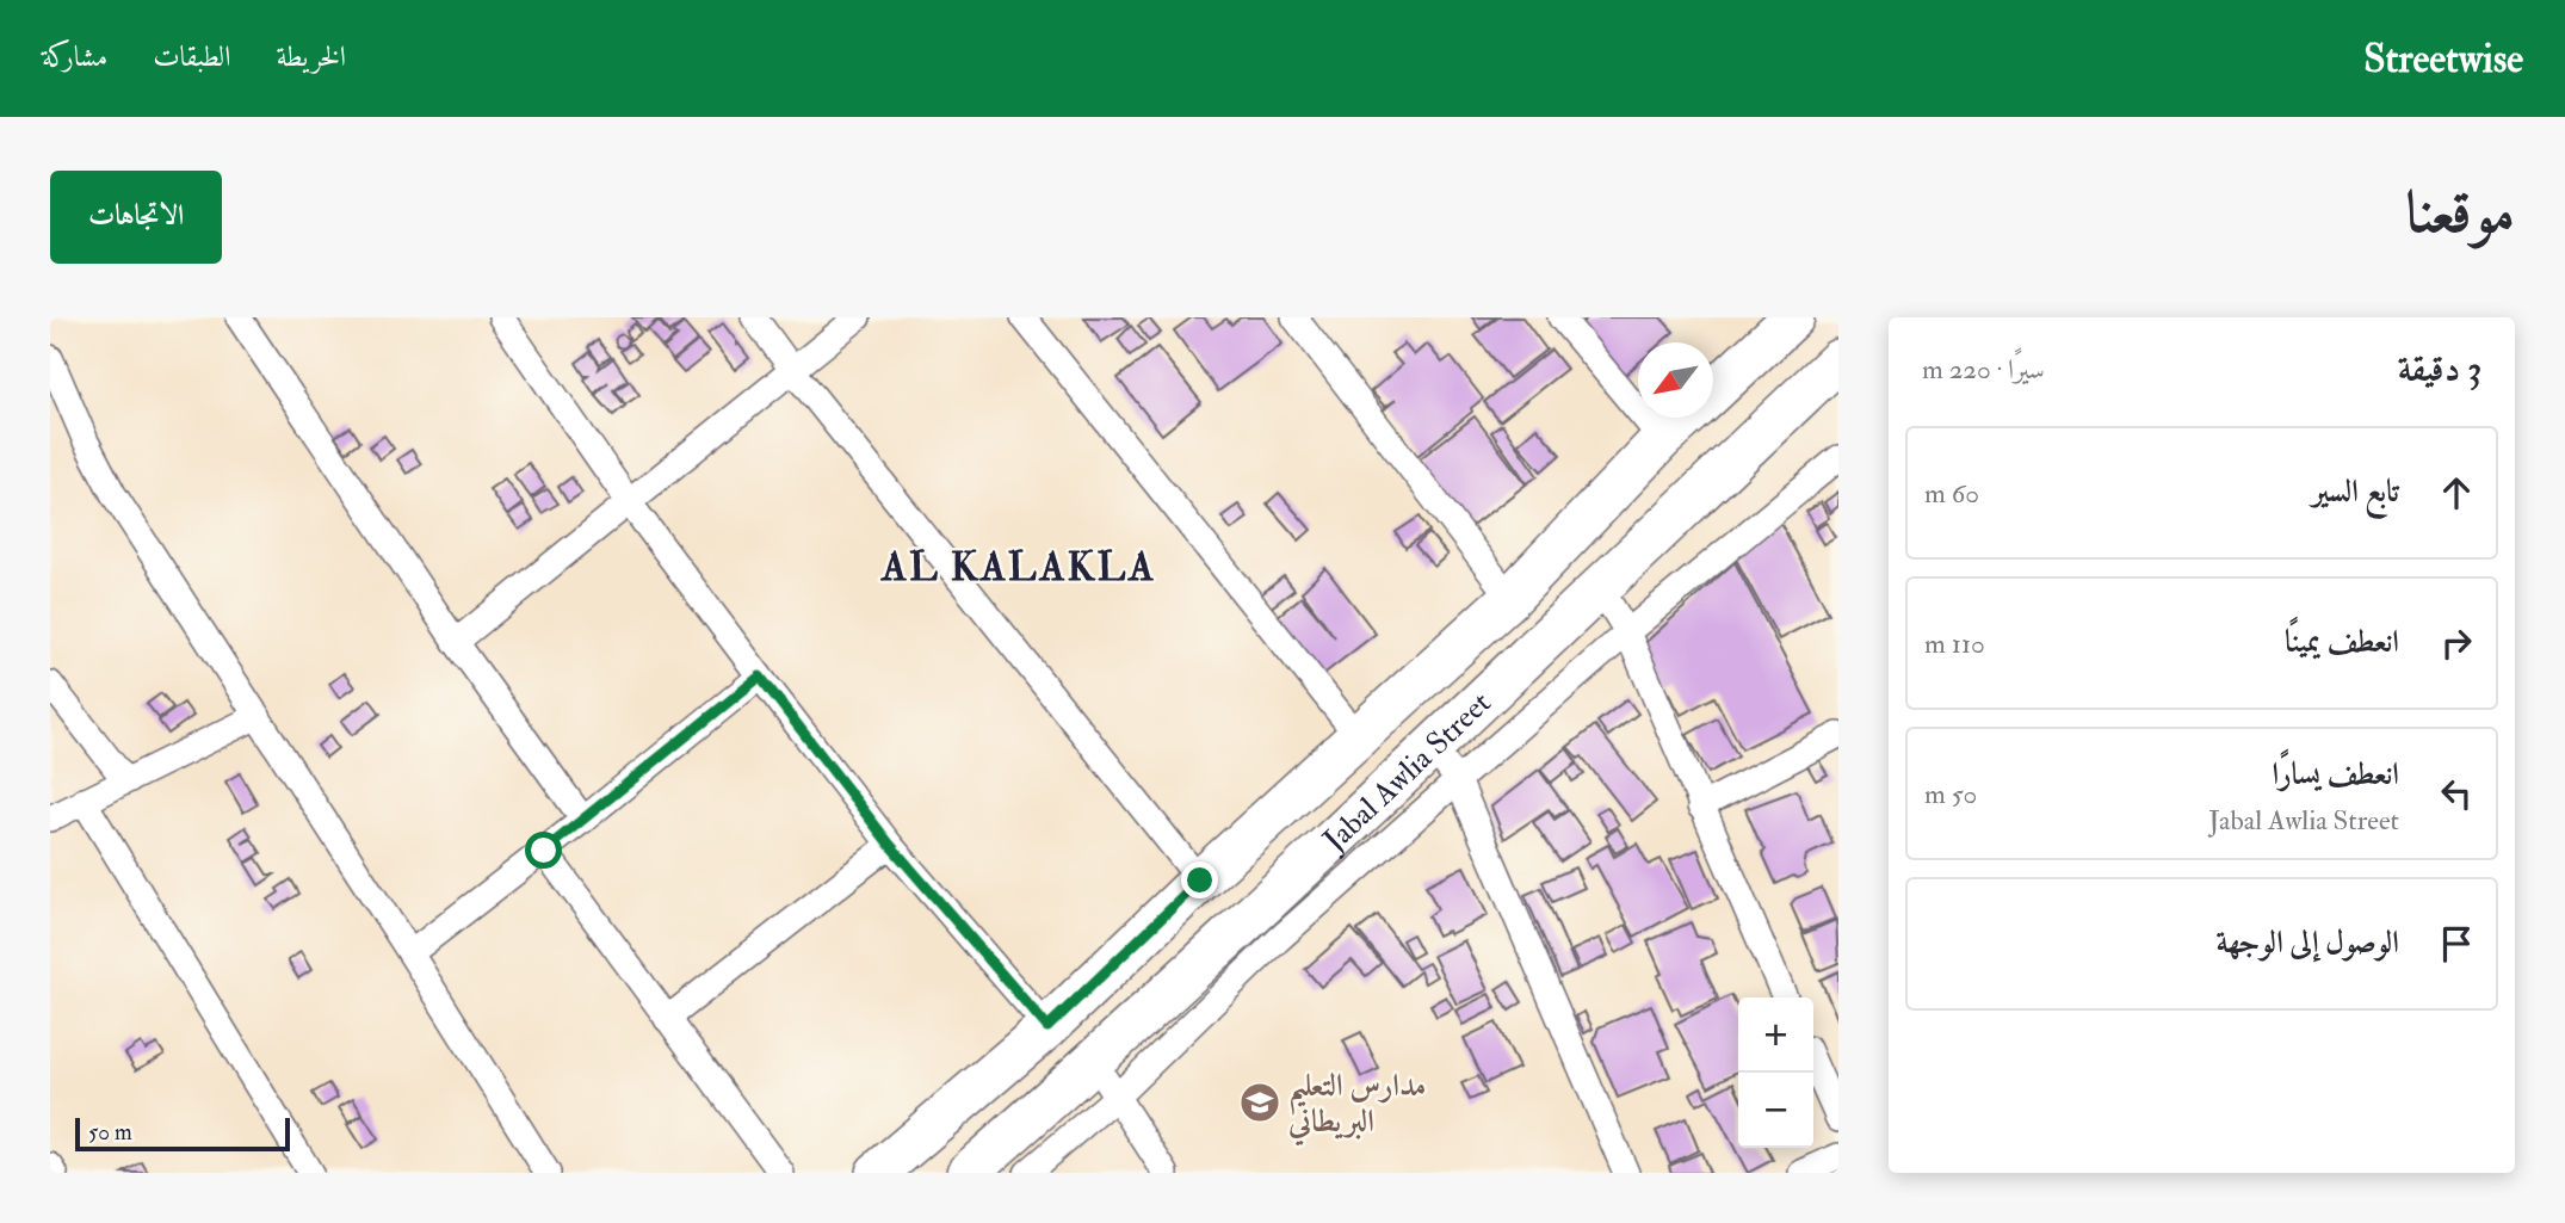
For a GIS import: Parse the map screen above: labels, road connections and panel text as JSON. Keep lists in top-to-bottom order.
{
  "streets": {
    "main road": ["Jabal Awlia Street"]
  },
  "districts": ["AL KALAKLA"],
  "places": {
    "school or university": ["مدارس التعليم البريطاني"]
  },
  "scale_bar": "50 m",
  "north": "bottom left",
  "page": {
    "header": "Streetwise",
    "nav": ["الخريطة", "الطبقات", "مشاركة"],
    "title": "موقعنا",
    "buttons": "الاتجاهات",
    "heading": ["3 دقيقة", "سيرًا · 220 m"],
    "list": [
      ["تابع السير", "60 m"],
      ["انعطف يمينًا", "110 m"],
      ["انعطف يسارًا", "Jabal Awlia Street", "50 m"],
      "الوصول إلى الوجهة"
    ],
    "map_buttons": ["+", "−"],
    "scale": "50 m"
  }
}
